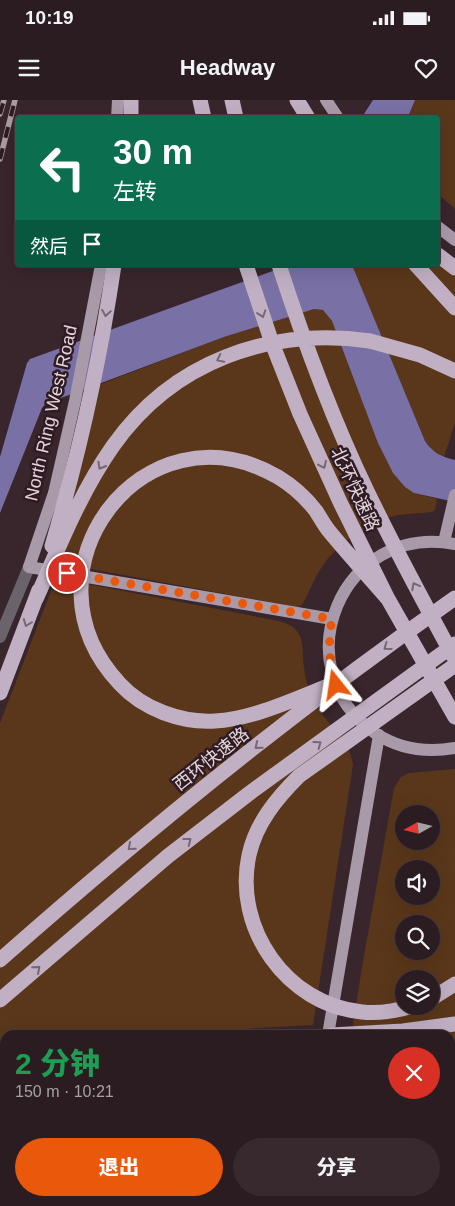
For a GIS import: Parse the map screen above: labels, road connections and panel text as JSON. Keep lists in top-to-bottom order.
{
  "streets": {
    "highway": ["北环快速路", "西环快速路"],
    "main road": ["North Ring West Road"]
  },
  "north": "left",
  "page": {
    "status": "10:19",
    "header": "Headway",
    "turn": ["30 m", "左转"],
    "then": "然后",
    "heading": ["2 分钟", "150 m · 10:21"],
    "buttons": ["退出", "分享"]
  }
}
